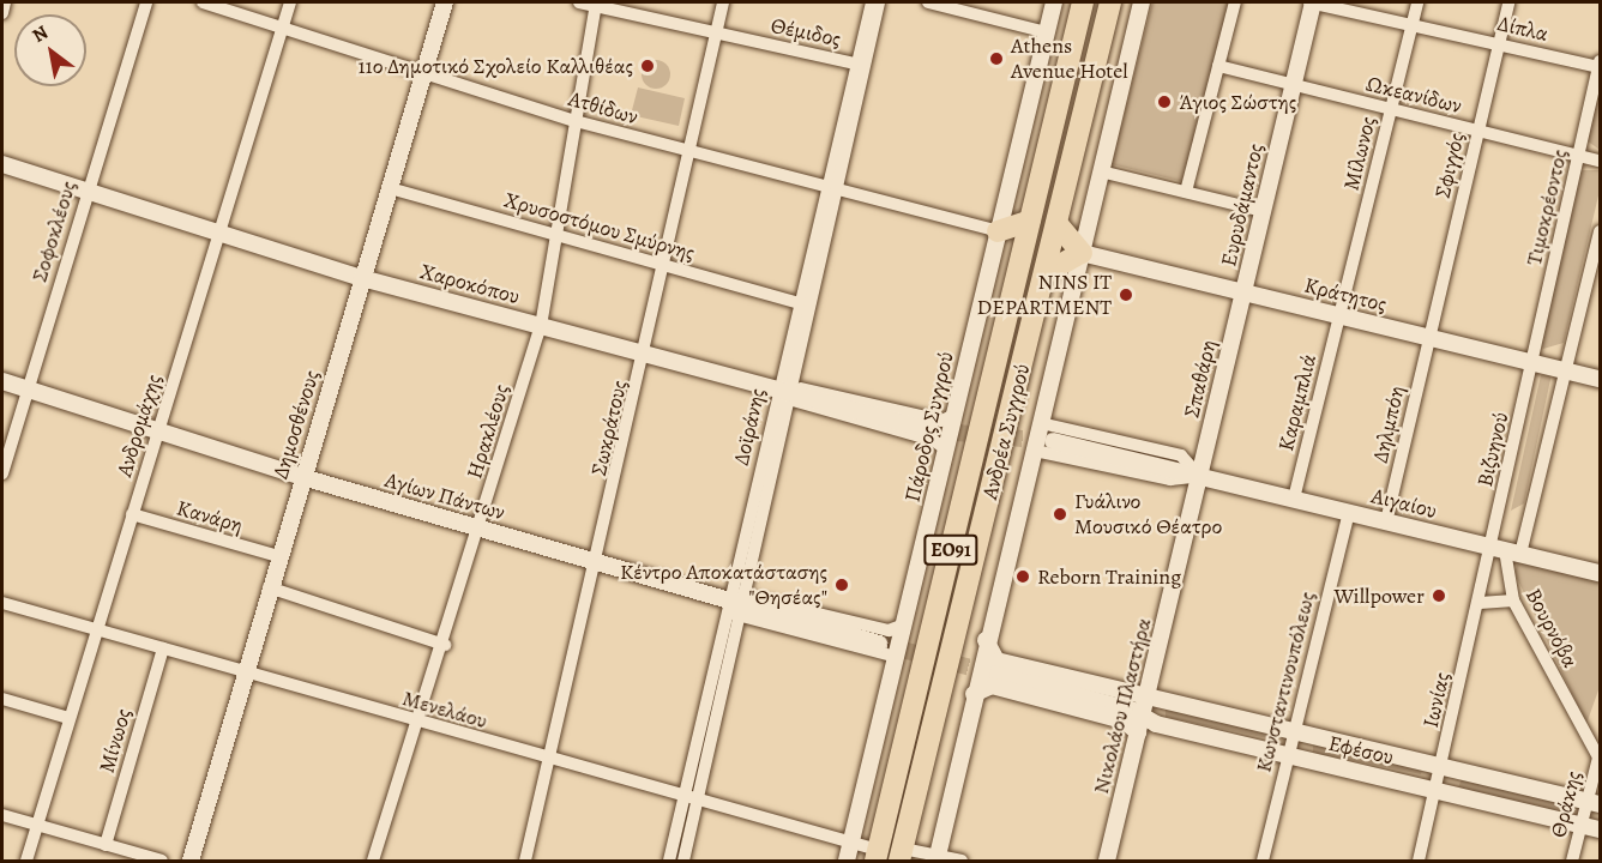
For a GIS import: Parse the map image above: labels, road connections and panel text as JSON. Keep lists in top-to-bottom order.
{
  "streets": {
    "highway": ["Ανδρέα Συγγρού", "ΕΟ91"],
    "street": [
      "Δίπλα",
      "Θέμιδος",
      "Ωκεανίδων",
      "Ατθίδων",
      "Μίλωνος",
      "Σφιγγός",
      "Ευρυδάμαντος",
      "Τιμοκρέοντος",
      "Χρυσοστόμου Σμύρνης",
      "Σοφοκλέους",
      "Χαροκόπου",
      "Κράτητος",
      "Σπαθάρη",
      "Καραμπλιά",
      "Δημοσθένους",
      "Δηλμπόη",
      "Ανδρομάχης",
      "Δοϊράνης",
      "Πάροδος Συγγρού",
      "Σωκράτους",
      "Ηρακλέους",
      "Βιζυηνού",
      "Αγίων Πάντων",
      "Αιγαίου",
      "Κανάρη",
      "Βουρνόβα",
      "Κωνσταντινουπόλεως",
      "Ιωνίας",
      "Νικολάου Πλαστήρα",
      "Μενελάου",
      "Μίνωος",
      "Εφέσου",
      "Θράκης"
    ]
  },
  "crossings": [
    ["Δίπλα", "Μίλωνος"],
    ["Δίπλα", "Σφιγγός"],
    ["Δίπλα", "Ευρυδάμαντος"],
    ["Δίπλα", "Τιμοκρέοντος"],
    ["Θέμιδος", "Δοϊράνης"],
    ["Θέμιδος", "Σωκράτους"],
    ["Θέμιδος", "Ηρακλέους"],
    ["Ωκεανίδων", "Μίλωνος"],
    ["Ωκεανίδων", "Σφιγγός"],
    ["Ωκεανίδων", "Ευρυδάμαντος"],
    ["Ωκεανίδων", "Τιμοκρέοντος"],
    ["Ατθίδων", "Δημοσθένους"],
    ["Ατθίδων", "Ανδρομάχης"],
    ["Ατθίδων", "Δοϊράνης"],
    ["Ατθίδων", "Πάροδος Συγγρού"],
    ["Ατθίδων", "Σωκράτους"],
    ["Ατθίδων", "Ηρακλέους"],
    ["Μίλωνος", "Κράτητος"],
    ["Μίλωνος", "Καραμπλιά"],
    ["Σφιγγός", "Κράτητος"],
    ["Σφιγγός", "Δηλμπόη"],
    ["Ευρυδάμαντος", "Κράτητος"],
    ["Ευρυδάμαντος", "Σπαθάρη"],
    ["Τιμοκρέοντος", "Κράτητος"],
    ["Τιμοκρέοντος", "Βιζυηνού"],
    ["Χρυσοστόμου Σμύρνης", "Δημοσθένους"],
    ["Χρυσοστόμου Σμύρνης", "Δοϊράνης"],
    ["Χρυσοστόμου Σμύρνης", "Σωκράτους"],
    ["Χρυσοστόμου Σμύρνης", "Ηρακλέους"],
    ["Σοφοκλέους", "Χαροκόπου"],
    ["Σοφοκλέους", "Αγίων Πάντων"],
    ["Χαροκόπου", "Δημοσθένους"],
    ["Χαροκόπου", "Ανδρομάχης"],
    ["Χαροκόπου", "Δοϊράνης"],
    ["Χαροκόπου", "Πάροδος Συγγρού"],
    ["Χαροκόπου", "Σωκράτους"],
    ["Χαροκόπου", "Ηρακλέους"],
    ["Κράτητος", "Σπαθάρη"],
    ["Κράτητος", "Καραμπλιά"],
    ["Κράτητος", "Δηλμπόη"],
    ["Κράτητος", "Βιζυηνού"],
    ["Σπαθάρη", "Αιγαίου"],
    ["Σπαθάρη", "Νικολάου Πλαστήρα"],
    ["Καραμπλιά", "Αιγαίου"],
    ["Δημοσθένους", "Αγίων Πάντων"],
    ["Δημοσθένους", "Κανάρη"],
    ["Δημοσθένους", "Μενελάου"],
    ["Δηλμπόη", "Αιγαίου"],
    ["Ανδρομάχης", "Αγίων Πάντων"],
    ["Ανδρομάχης", "Κανάρη"],
    ["Ανδρομάχης", "Μενελάου"],
    ["Δοϊράνης", "Αγίων Πάντων"],
    ["Δοϊράνης", "Μενελάου"],
    ["Πάροδος Συγγρού", "Αγίων Πάντων"],
    ["Πάροδος Συγγρού", "Μενελάου"],
    ["Σωκράτους", "Αγίων Πάντων"],
    ["Σωκράτους", "Μενελάου"],
    ["Ηρακλέους", "Αγίων Πάντων"],
    ["Ηρακλέους", "Μενελάου"],
    ["Ανδρέα Συγγρού", "Μενελάου"],
    ["Βιζυηνού", "Αιγαίου"],
    ["Βιζυηνού", "Βουρνόβα"],
    ["Βιζυηνού", "Ιωνίας"],
    ["Αιγαίου", "Βουρνόβα"],
    ["Αιγαίου", "Κωνσταντινουπόλεως"],
    ["Αιγαίου", "Ιωνίας"],
    ["Αιγαίου", "Νικολάου Πλαστήρα"],
    ["Βουρνόβα", "Ιωνίας"],
    ["Βουρνόβα", "Θράκης"],
    ["Κωνσταντινουπόλεως", "Εφέσου"],
    ["Ιωνίας", "Εφέσου"],
    ["Νικολάου Πλαστήρα", "Εφέσου"],
    ["Μενελάου", "Μίνωος"],
    ["Εφέσου", "Θράκης"]
  ],
  "places": [
    "Athens Avenue Hotel",
    "11ο Δημοτικό Σχολείο Καλλιθέας",
    "Άγιος Σώστης",
    "NINS IT DEPARTMENT",
    "Γυάλινο Μουσικό Θέατρο",
    "Reborn Training",
    "Κέντρο Αποκατάστασης \"Θησέας\"",
    "Willpower"
  ],
  "north": "top left"
}
